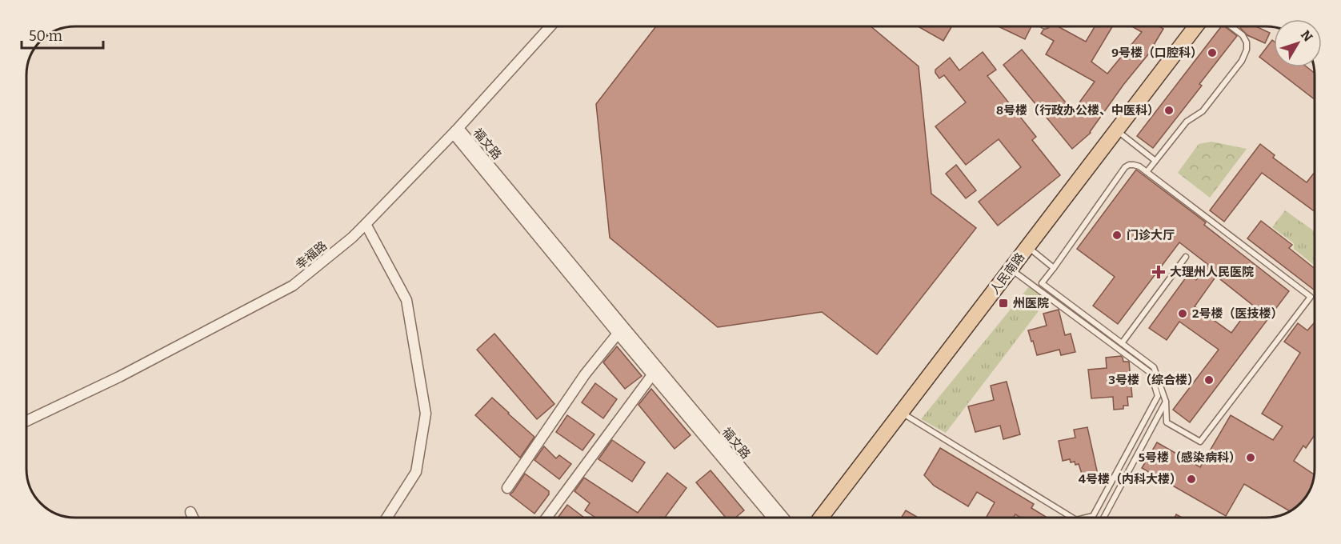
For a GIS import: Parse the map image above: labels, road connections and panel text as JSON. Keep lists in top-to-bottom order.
{
  "streets": {
    "main road": ["人民南路"],
    "street": ["福文路", "幸福路"]
  },
  "crossings": [
    ["福文路", "幸福路"]
  ],
  "places": {
    "other": [
      "9号楼（口腔科）",
      "8号楼（行政办公楼、中医科）",
      "门诊大厅",
      "2号楼（医技楼）",
      "3号楼（综合楼）",
      "5号楼（感染病科）",
      "4号楼（内科大楼）"
    ],
    "health": ["大理州人民医院"],
    "transit": ["州医院"]
  },
  "scale_bar": "50 m",
  "north": "top right"
}
